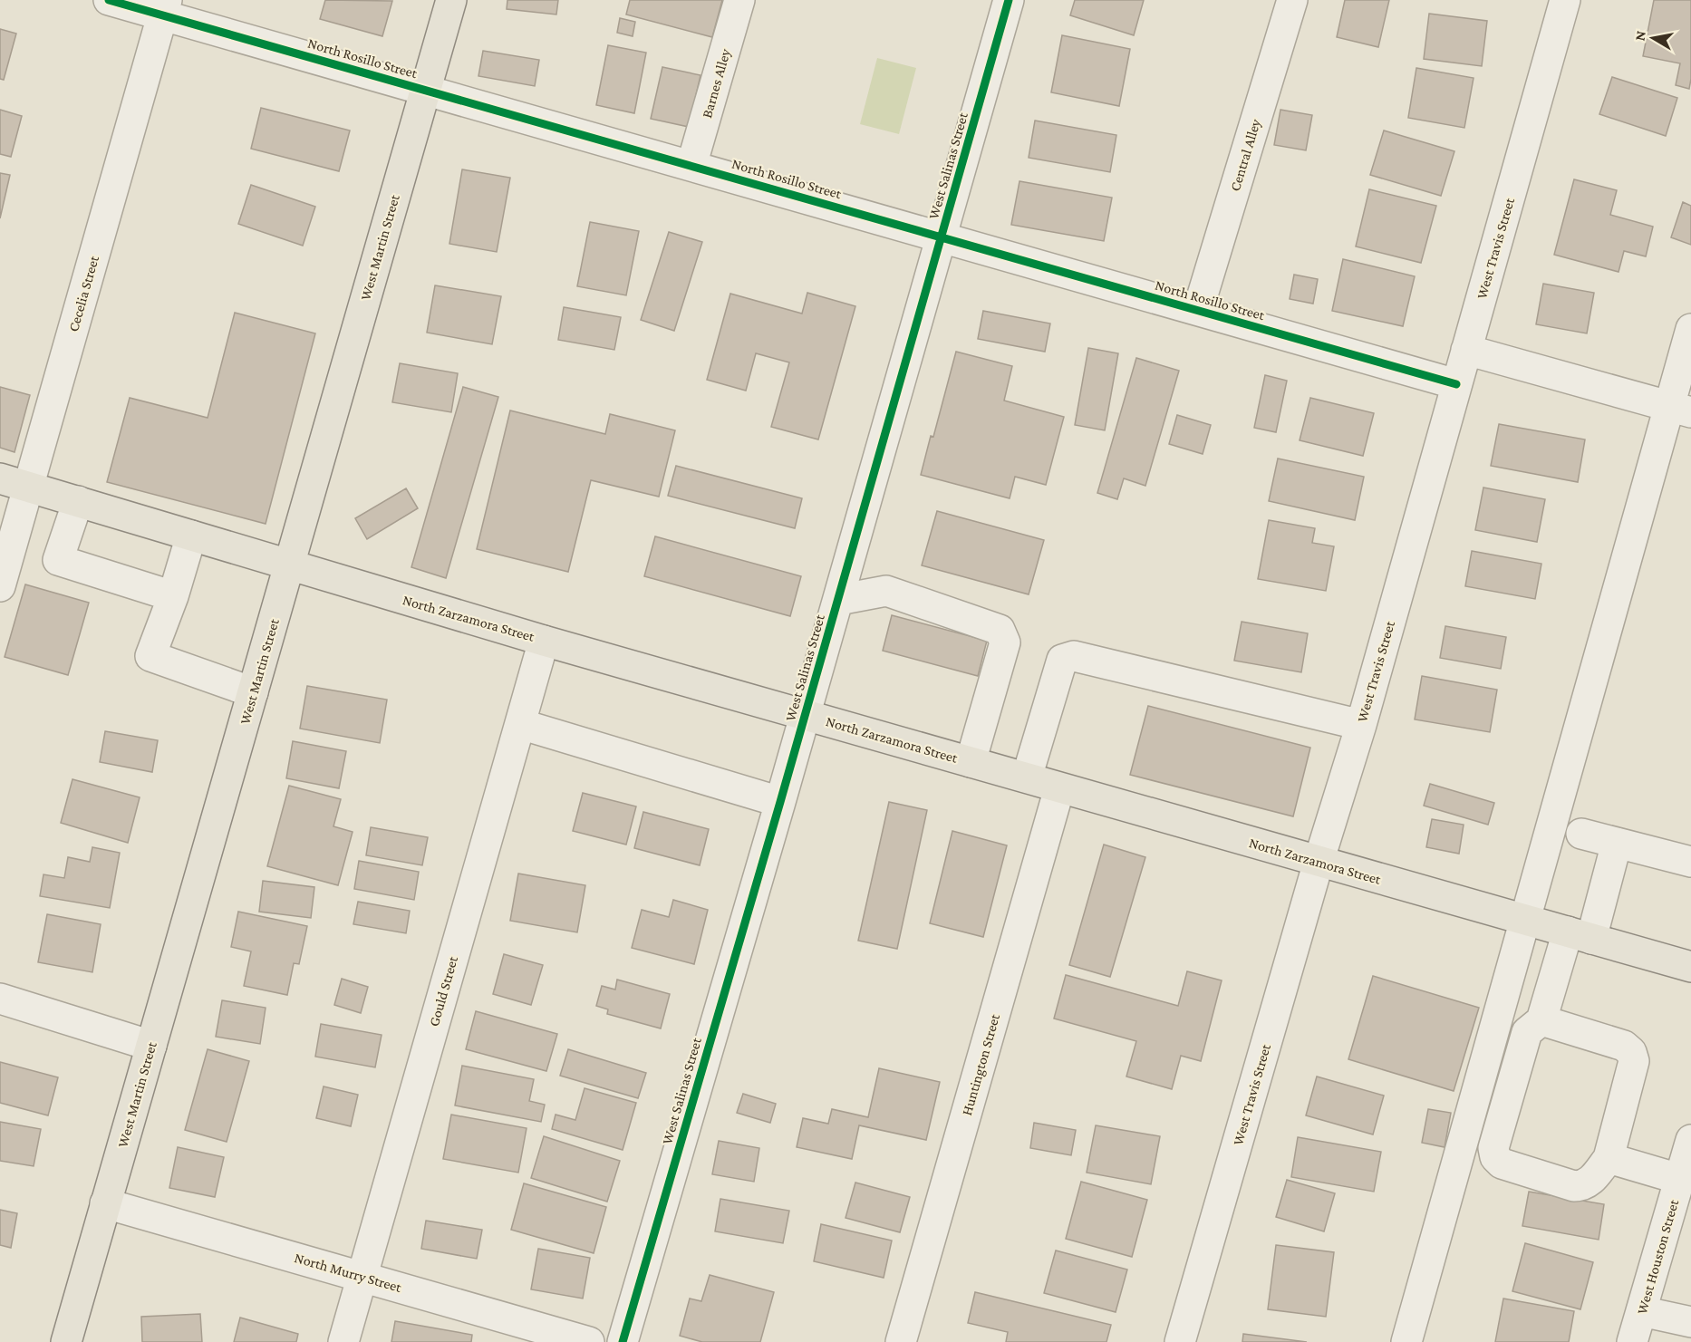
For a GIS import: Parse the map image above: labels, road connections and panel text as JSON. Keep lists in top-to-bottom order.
{
  "streets": {
    "main road": ["West Martin Street", "North Zarzamora Street"],
    "street": [
      "North Rosillo Street",
      "Barnes Alley",
      "Central Alley",
      "West Salinas Street",
      "West Travis Street",
      "Cecelia Street",
      "Gould Street",
      "Huntington Street",
      "West Houston Street",
      "North Murry Street"
    ]
  },
  "crossings": [
    ["North Rosillo Street", "Barnes Alley"],
    ["North Rosillo Street", "Central Alley"],
    ["North Rosillo Street", "West Salinas Street"],
    ["North Rosillo Street", "West Martin Street"],
    ["North Rosillo Street", "West Travis Street"],
    ["North Rosillo Street", "Cecelia Street"],
    ["West Salinas Street", "North Zarzamora Street"],
    ["West Martin Street", "North Zarzamora Street"],
    ["West Martin Street", "North Murry Street"],
    ["West Travis Street", "North Zarzamora Street"],
    ["Cecelia Street", "North Zarzamora Street"],
    ["North Zarzamora Street", "Gould Street"],
    ["North Zarzamora Street", "Huntington Street"],
    ["Gould Street", "North Murry Street"]
  ],
  "north": "left"
}
